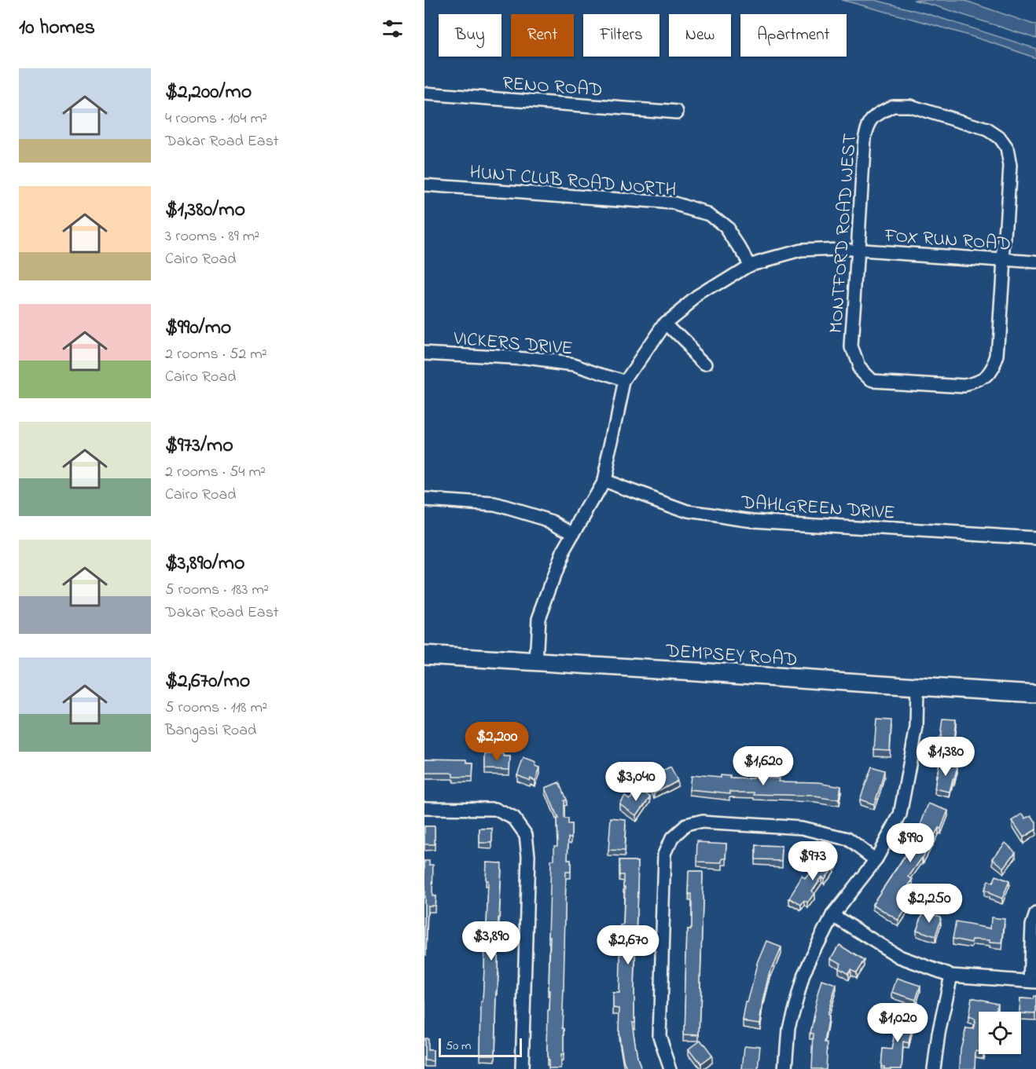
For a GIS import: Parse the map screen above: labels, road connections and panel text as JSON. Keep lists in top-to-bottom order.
{
  "streets": {
    "main road": ["DEMPSEY ROAD"],
    "street": [
      "RENO ROAD",
      "HUNT CLUB ROAD NORTH",
      "MONTFORD ROAD WEST",
      "FOX RUN ROAD",
      "VICKERS DRIVE",
      "DAHLGREEN DRIVE"
    ]
  },
  "crossings": [
    ["HUNT CLUB ROAD NORTH", "FOX RUN ROAD"],
    ["MONTFORD ROAD WEST", "FOX RUN ROAD"],
    ["FOX RUN ROAD", "VICKERS DRIVE"]
  ],
  "scale_bar": "50 m",
  "page": {
    "heading": "10 homes",
    "chip": [
      "Buy",
      "Rent",
      "Filters",
      "New",
      "Apartment"
    ],
    "list": [
      {
        "name": "$2,200/mo",
        "note": "4 rooms · 104 m² · Dakar Road East"
      },
      {
        "name": "$1,380/mo",
        "note": "3 rooms · 89 m² · Cairo Road"
      },
      {
        "name": "$990/mo",
        "note": "2 rooms · 52 m² · Cairo Road"
      },
      {
        "name": "$973/mo",
        "note": "2 rooms · 54 m² · Cairo Road"
      },
      {
        "name": "$3,890/mo",
        "note": "5 rooms · 183 m² · Dakar Road East"
      },
      {
        "name": "$2,670/mo",
        "note": "5 rooms · 118 m² · Bangasi Road"
      }
    ],
    "price": [
      "$2,200",
      "$1,380",
      "$1,620",
      "$3,040",
      "$990",
      "$973",
      "$2,250",
      "$3,890",
      "$2,670",
      "$1,020"
    ],
    "scale": "50 m"
  }
}
